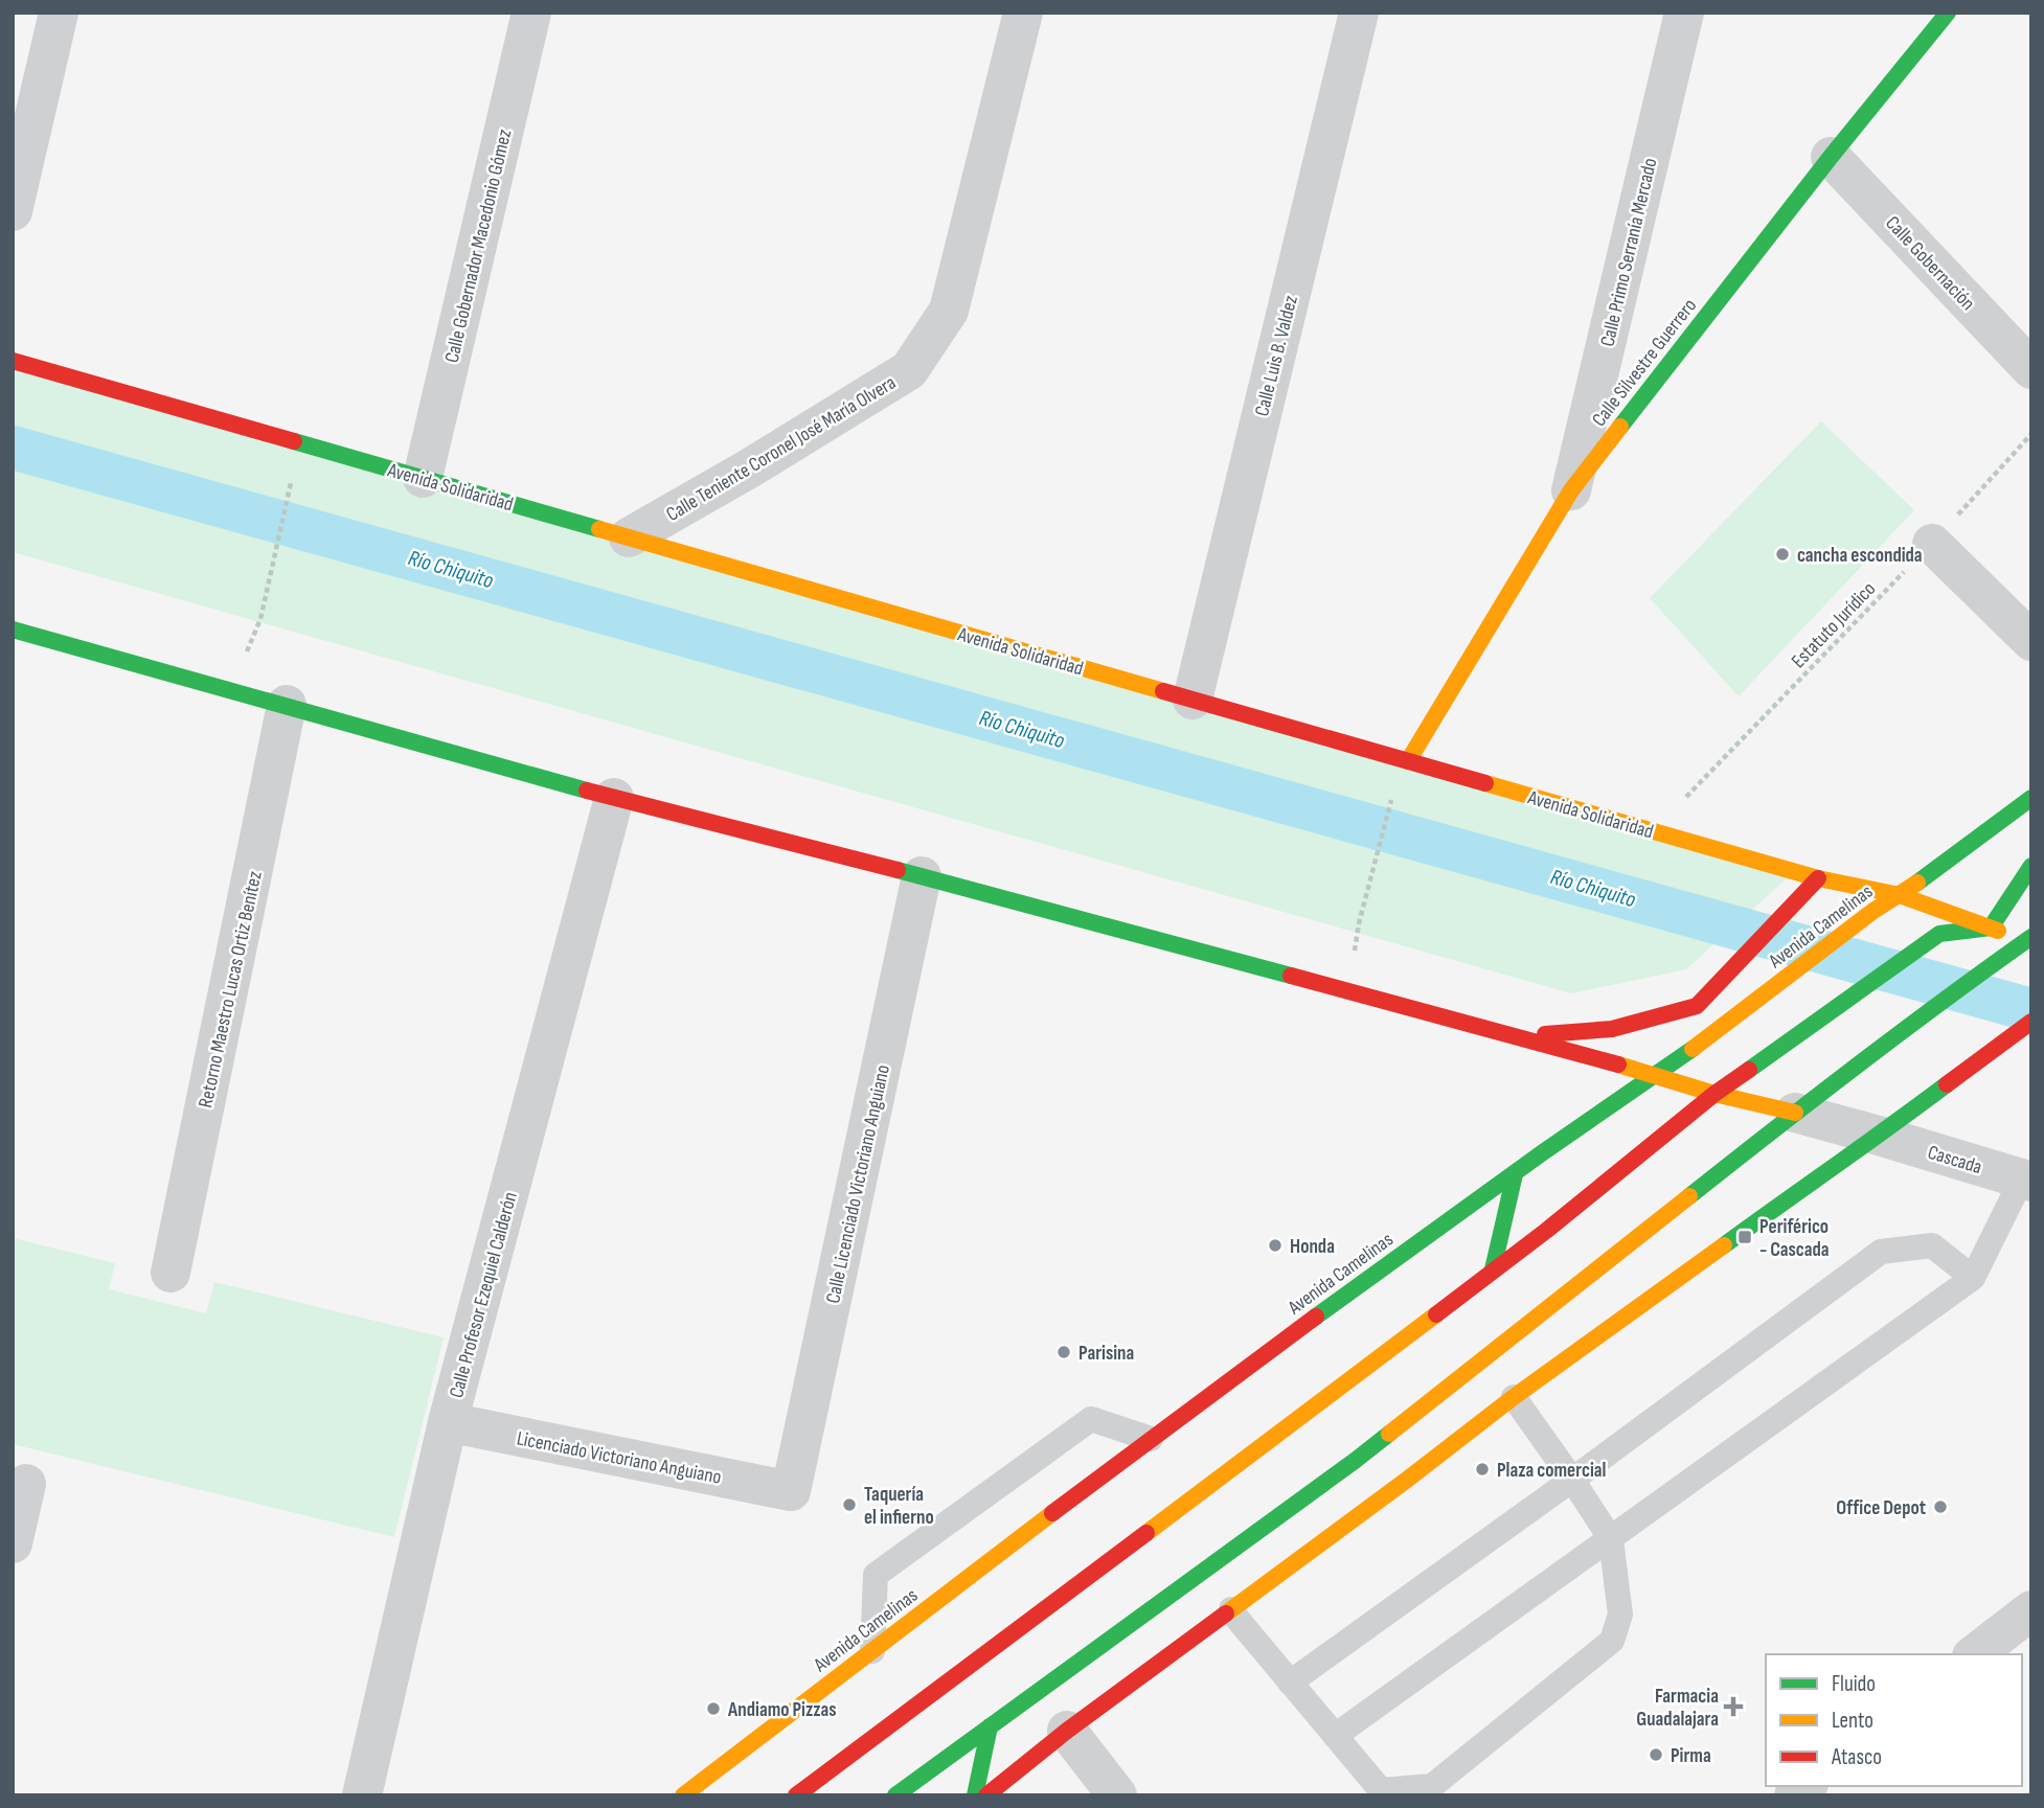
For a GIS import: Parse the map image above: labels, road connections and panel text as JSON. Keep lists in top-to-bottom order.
{
  "streets": {
    "main road": ["Calle Silvestre Guerrero", "Avenida Solidaridad", "Avenida Camelinas"],
    "street": [
      "Calle Gobernador Macedonio Gómez",
      "Calle Primo Serranía Mercado",
      "Calle Gobernación",
      "Calle Luis B. Valdez",
      "Calle Teniente Coronel José María Olvera",
      "Retorno Maestro Lucas Ortiz Benítez",
      "Cascada",
      "Calle Licenciado Victoriano Anguiano",
      "Calle Profesor Ezequiel Calderón",
      "Licenciado Victoriano Anguiano"
    ],
    "path": ["Estatuto Jurídico"]
  },
  "crossings": [
    ["Calle Gobernador Macedonio Gómez", "Avenida Solidaridad"],
    ["Calle Primo Serranía Mercado", "Calle Silvestre Guerrero"],
    ["Calle Gobernación", "Calle Silvestre Guerrero"],
    ["Calle Luis B. Valdez", "Avenida Solidaridad"],
    ["Calle Silvestre Guerrero", "Avenida Solidaridad"],
    ["Calle Teniente Coronel José María Olvera", "Avenida Solidaridad"],
    ["Avenida Solidaridad", "Estatuto Jurídico"],
    ["Avenida Solidaridad", "Avenida Camelinas"],
    ["Calle Licenciado Victoriano Anguiano", "Licenciado Victoriano Anguiano"],
    ["Calle Profesor Ezequiel Calderón", "Licenciado Victoriano Anguiano"]
  ],
  "water": ["Río Chiquito"],
  "places": {
    "other": [
      "cancha escondida",
      "Honda",
      "Parisina",
      "Plaza comercial",
      "Taquería el infierno",
      "Office Depot",
      "Andiamo Pizzas",
      "Pirma"
    ],
    "transit": ["Periférico - Cascada"],
    "health": ["Farmacia Guadalajara"]
  },
  "legend": ["Fluido", "Lento", "Atasco"]
}
